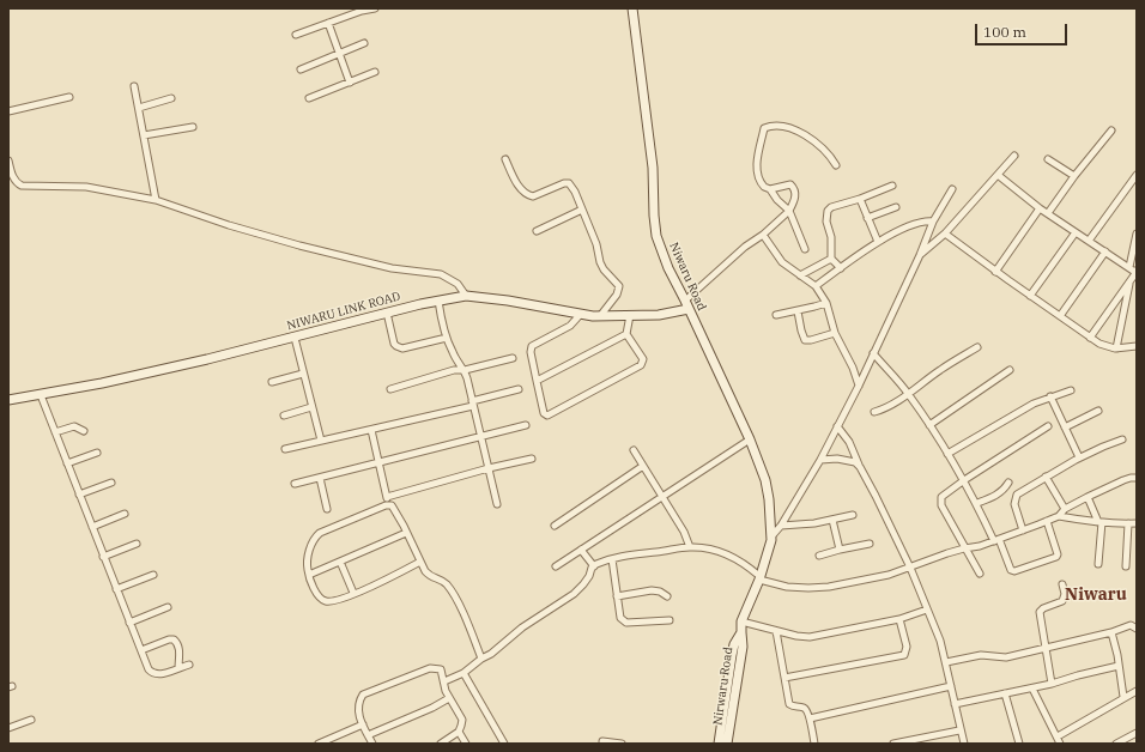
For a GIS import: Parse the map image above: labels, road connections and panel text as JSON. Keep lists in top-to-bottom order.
{
  "streets": {
    "street": ["Niwaru Road", "NIWARU LINK ROAD", "Nirwaru Road"]
  },
  "crossings": [
    ["Niwaru Road", "NIWARU LINK ROAD"]
  ],
  "districts": ["Niwaru"],
  "scale_bar": "100 m"
}
